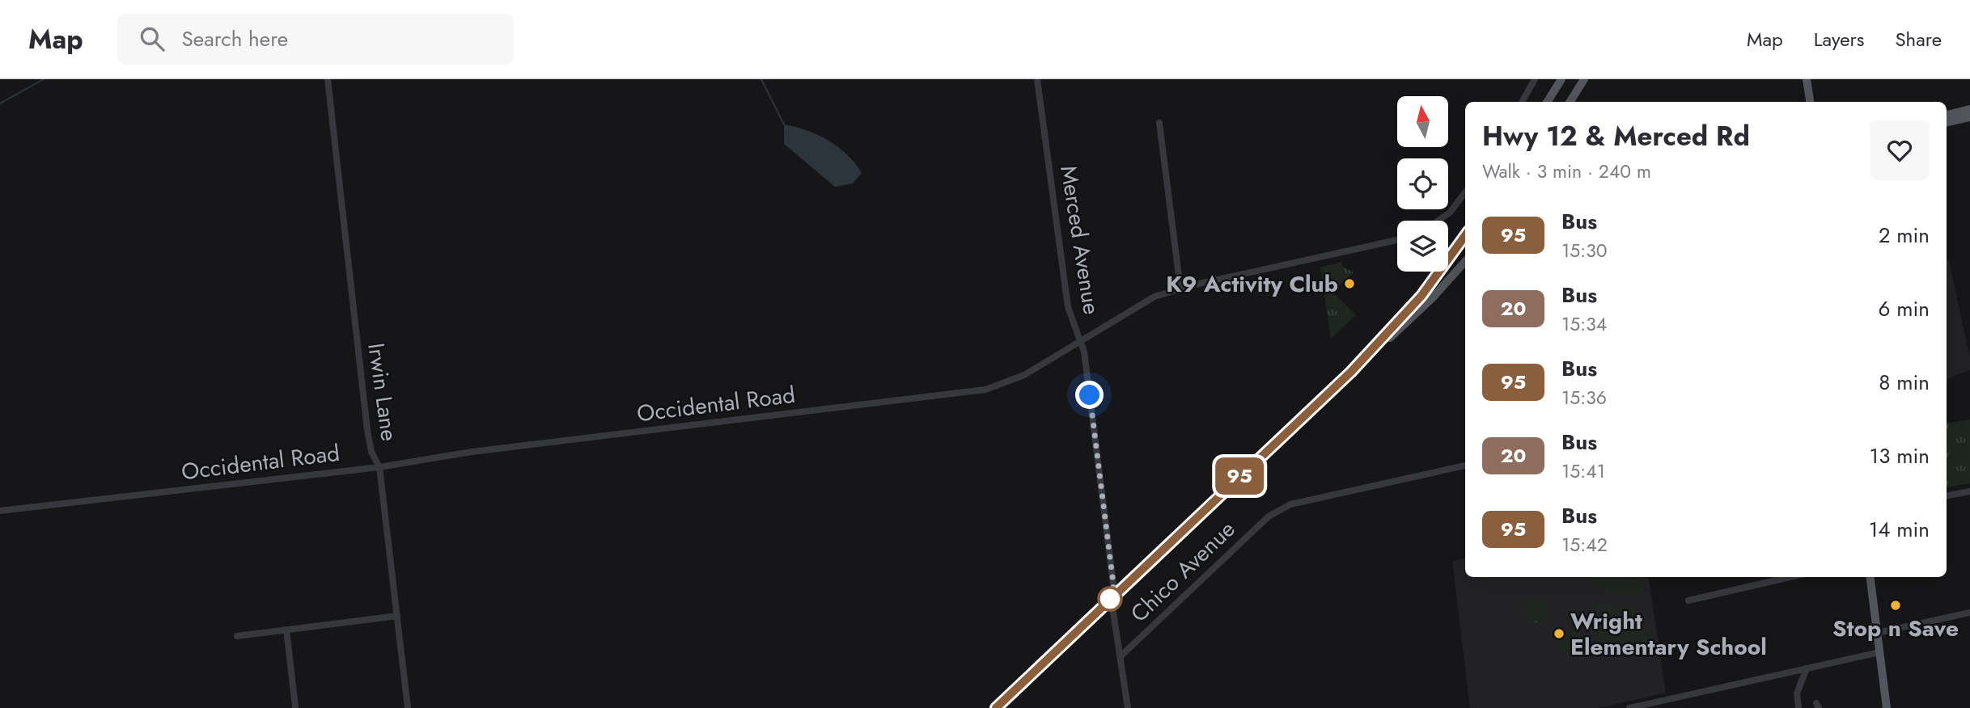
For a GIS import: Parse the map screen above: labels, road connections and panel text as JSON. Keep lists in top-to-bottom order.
{
  "streets": {
    "street": [
      "Merced Avenue",
      "Irwin Lane",
      "Occidental Road",
      "Chico Avenue"
    ]
  },
  "crossings": [
    ["Merced Avenue", "Occidental Road"],
    ["Merced Avenue", "Chico Avenue"],
    ["Irwin Lane", "Occidental Road"]
  ],
  "places": ["K9 Activity Club", "Stop n Save", "Wright Elementary School"],
  "lines": ["bus line 95"],
  "north": "top",
  "page": {
    "header": "Map",
    "search": "Search here",
    "nav": ["Map", "Layers", "Share"],
    "on_map": "95",
    "heading": ["Hwy 12 & Merced Rd", "Walk · 3 min · 240 m"],
    "list": [
      {
        "mark": "95",
        "name": "Bus",
        "note": "15:30",
        "value": "2 min"
      },
      {
        "mark": "20",
        "name": "Bus",
        "note": "15:34",
        "value": "6 min"
      },
      {
        "mark": "95",
        "name": "Bus",
        "note": "15:36",
        "value": "8 min"
      },
      {
        "mark": "20",
        "name": "Bus",
        "note": "15:41",
        "value": "13 min"
      },
      {
        "mark": "95",
        "name": "Bus",
        "note": "15:42",
        "value": "14 min"
      }
    ]
  }
}
